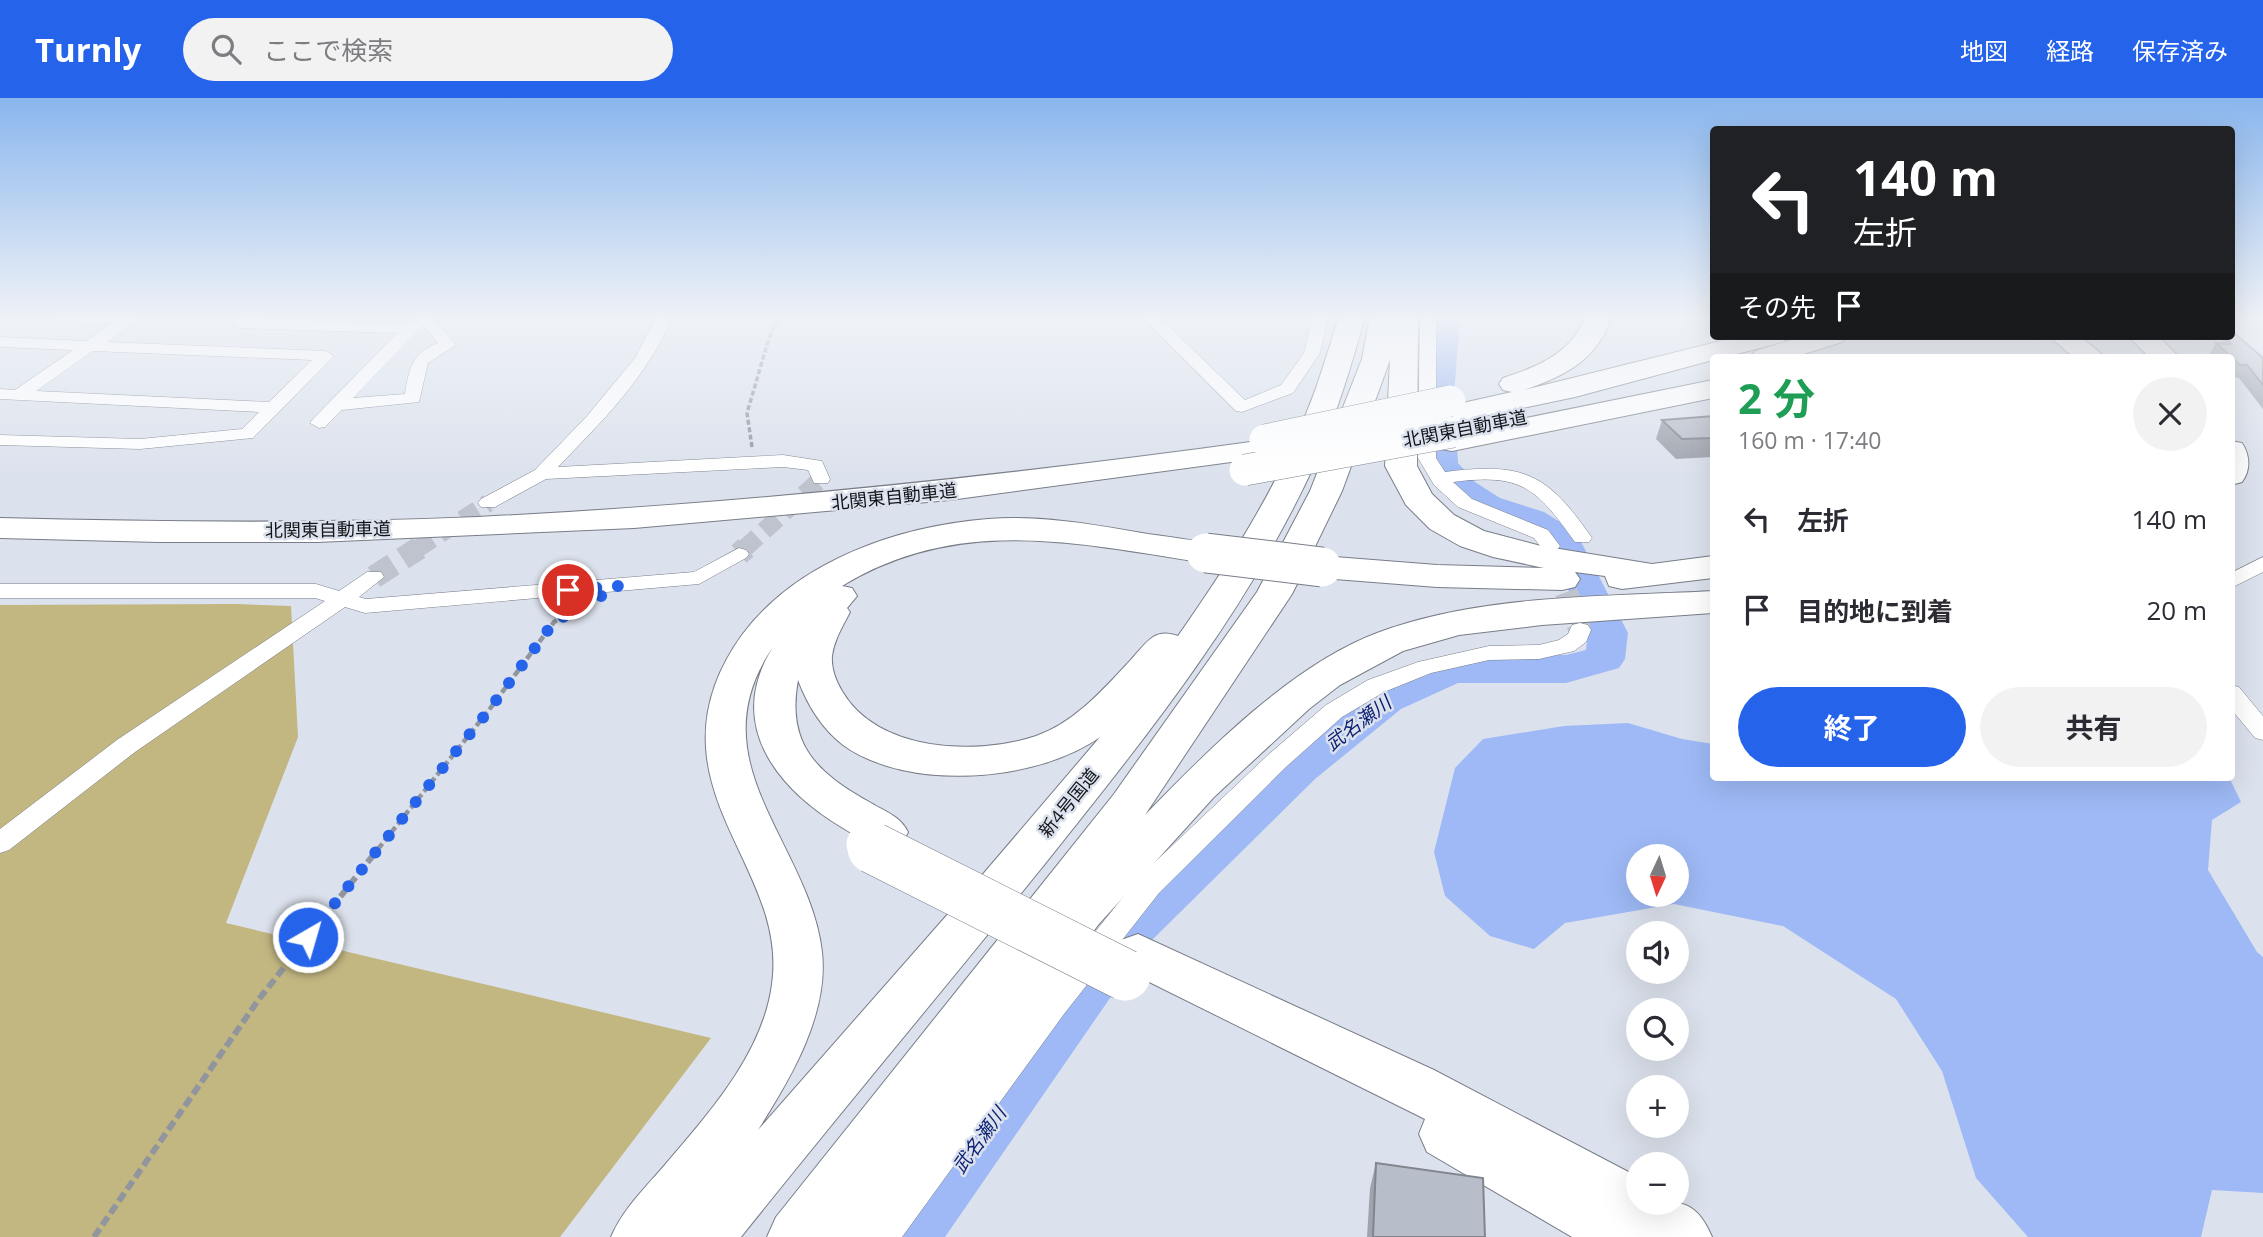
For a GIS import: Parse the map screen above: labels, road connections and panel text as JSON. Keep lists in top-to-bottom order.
{
  "streets": {
    "highway": ["北関東自動車道", "新4号国道"]
  },
  "water": ["武名瀬川"],
  "north": "bottom",
  "page": {
    "header": "Turnly",
    "search": "ここで検索",
    "nav": ["地図", "経路", "保存済み"],
    "turn": ["140 m", "左折"],
    "then": "その先",
    "heading": ["2 分", "160 m · 17:40"],
    "list": [
      {
        "name": "左折",
        "value": "140 m"
      },
      {
        "name": "目的地に到着",
        "value": "20 m"
      }
    ],
    "buttons": ["終了", "共有"],
    "map_buttons": ["+", "−"]
  }
}
